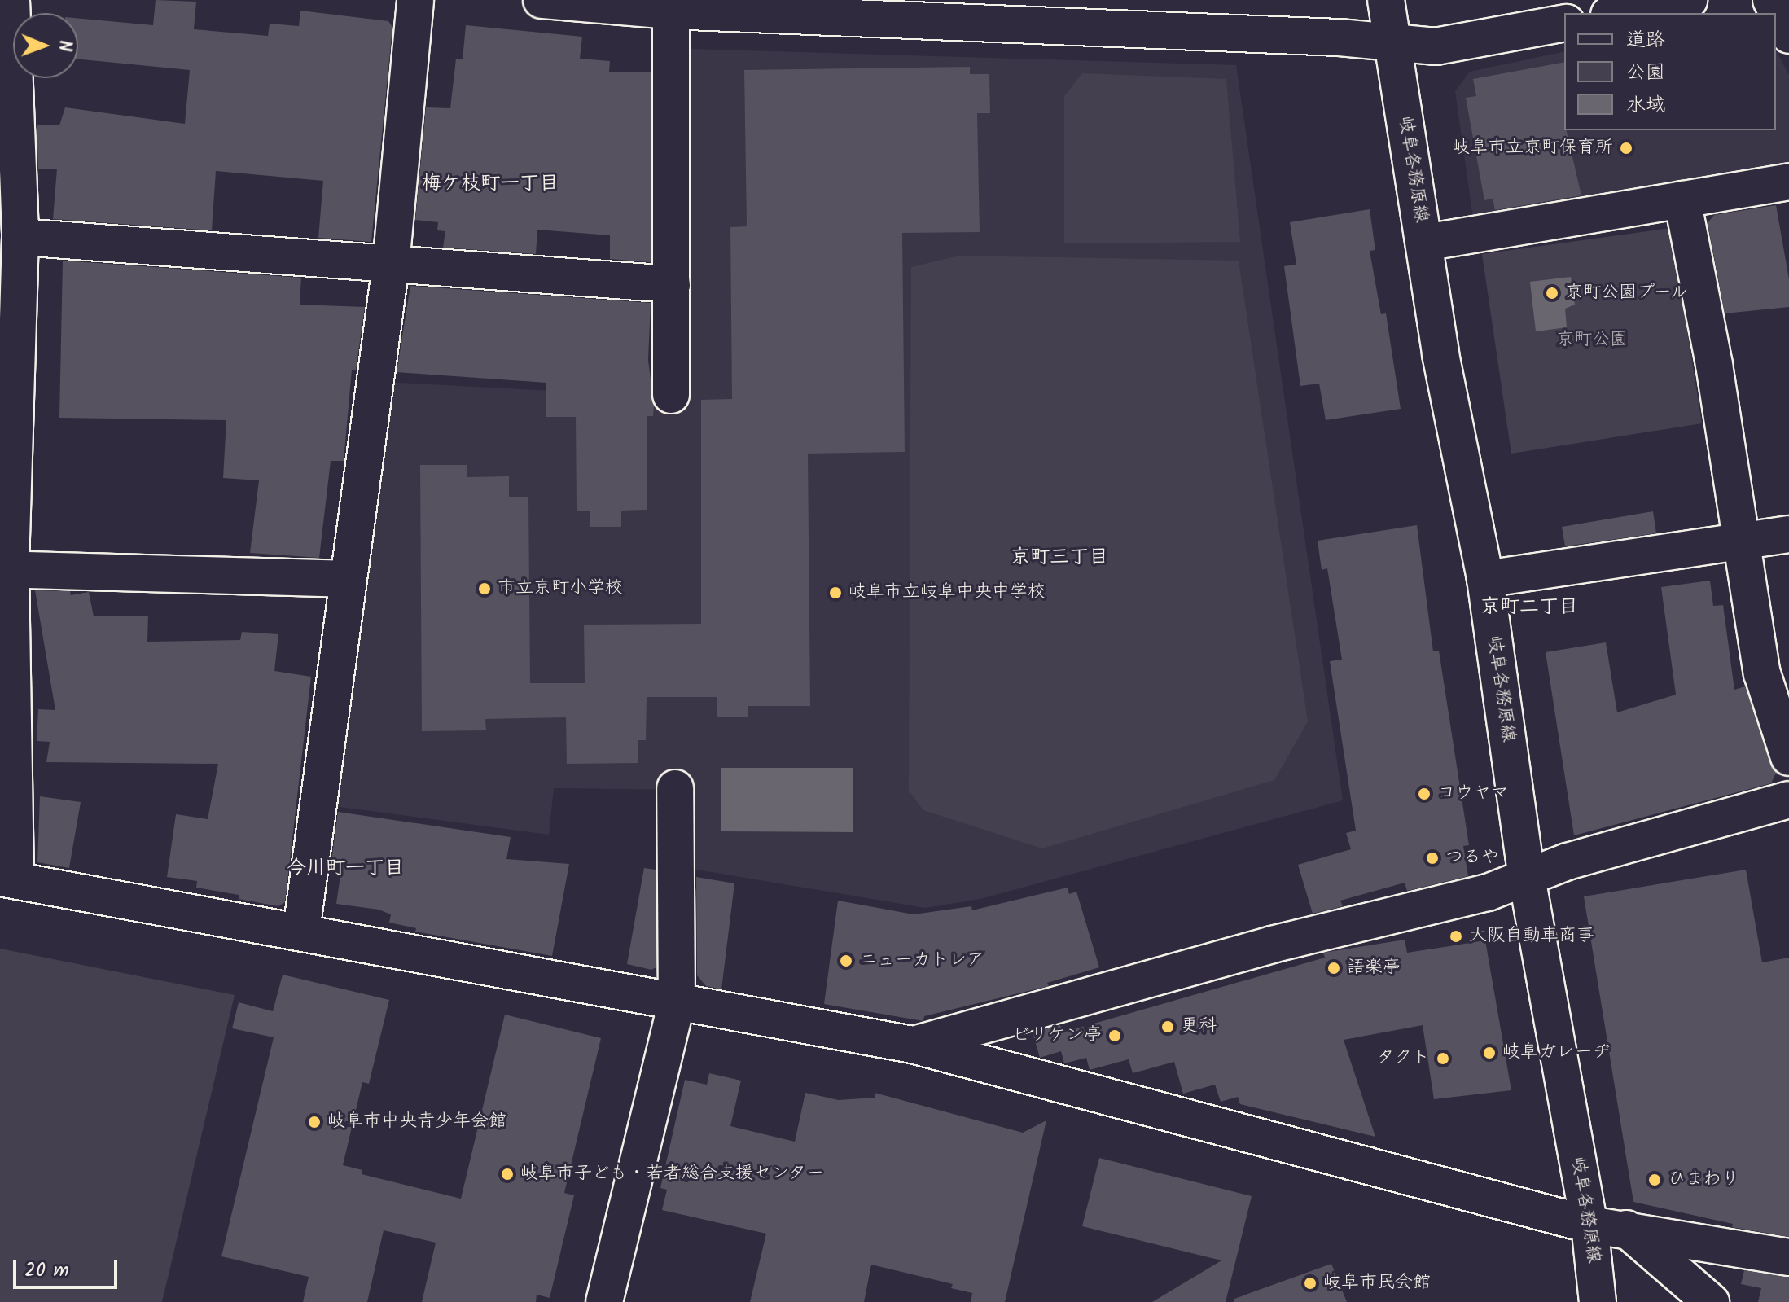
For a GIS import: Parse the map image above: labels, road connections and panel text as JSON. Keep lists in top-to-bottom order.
{
  "streets": {
    "street": ["岐阜各務原線"]
  },
  "districts": [
    "梅ケ枝町一丁目",
    "京町三丁目",
    "京町二丁目",
    "今川町一丁目"
  ],
  "parks": ["京町公園"],
  "places": [
    "岐阜市立京町保育所",
    "京町公園プール",
    "市立京町小学校",
    "岐阜市立岐阜中央中学校",
    "コウヤマ",
    "つるや",
    "大阪自動車商事",
    "ニューカトレア",
    "語楽亭",
    "更科",
    "ビリケン亭",
    "岐阜ガレーヂ",
    "タクト",
    "岐阜市中央青少年会館",
    "岐阜市子ども・若者総合支援センター",
    "ひまわり",
    "岐阜市民会館"
  ],
  "legend": ["道路", "公園", "水域"],
  "scale_bar": "20 m",
  "north": "right"
}
